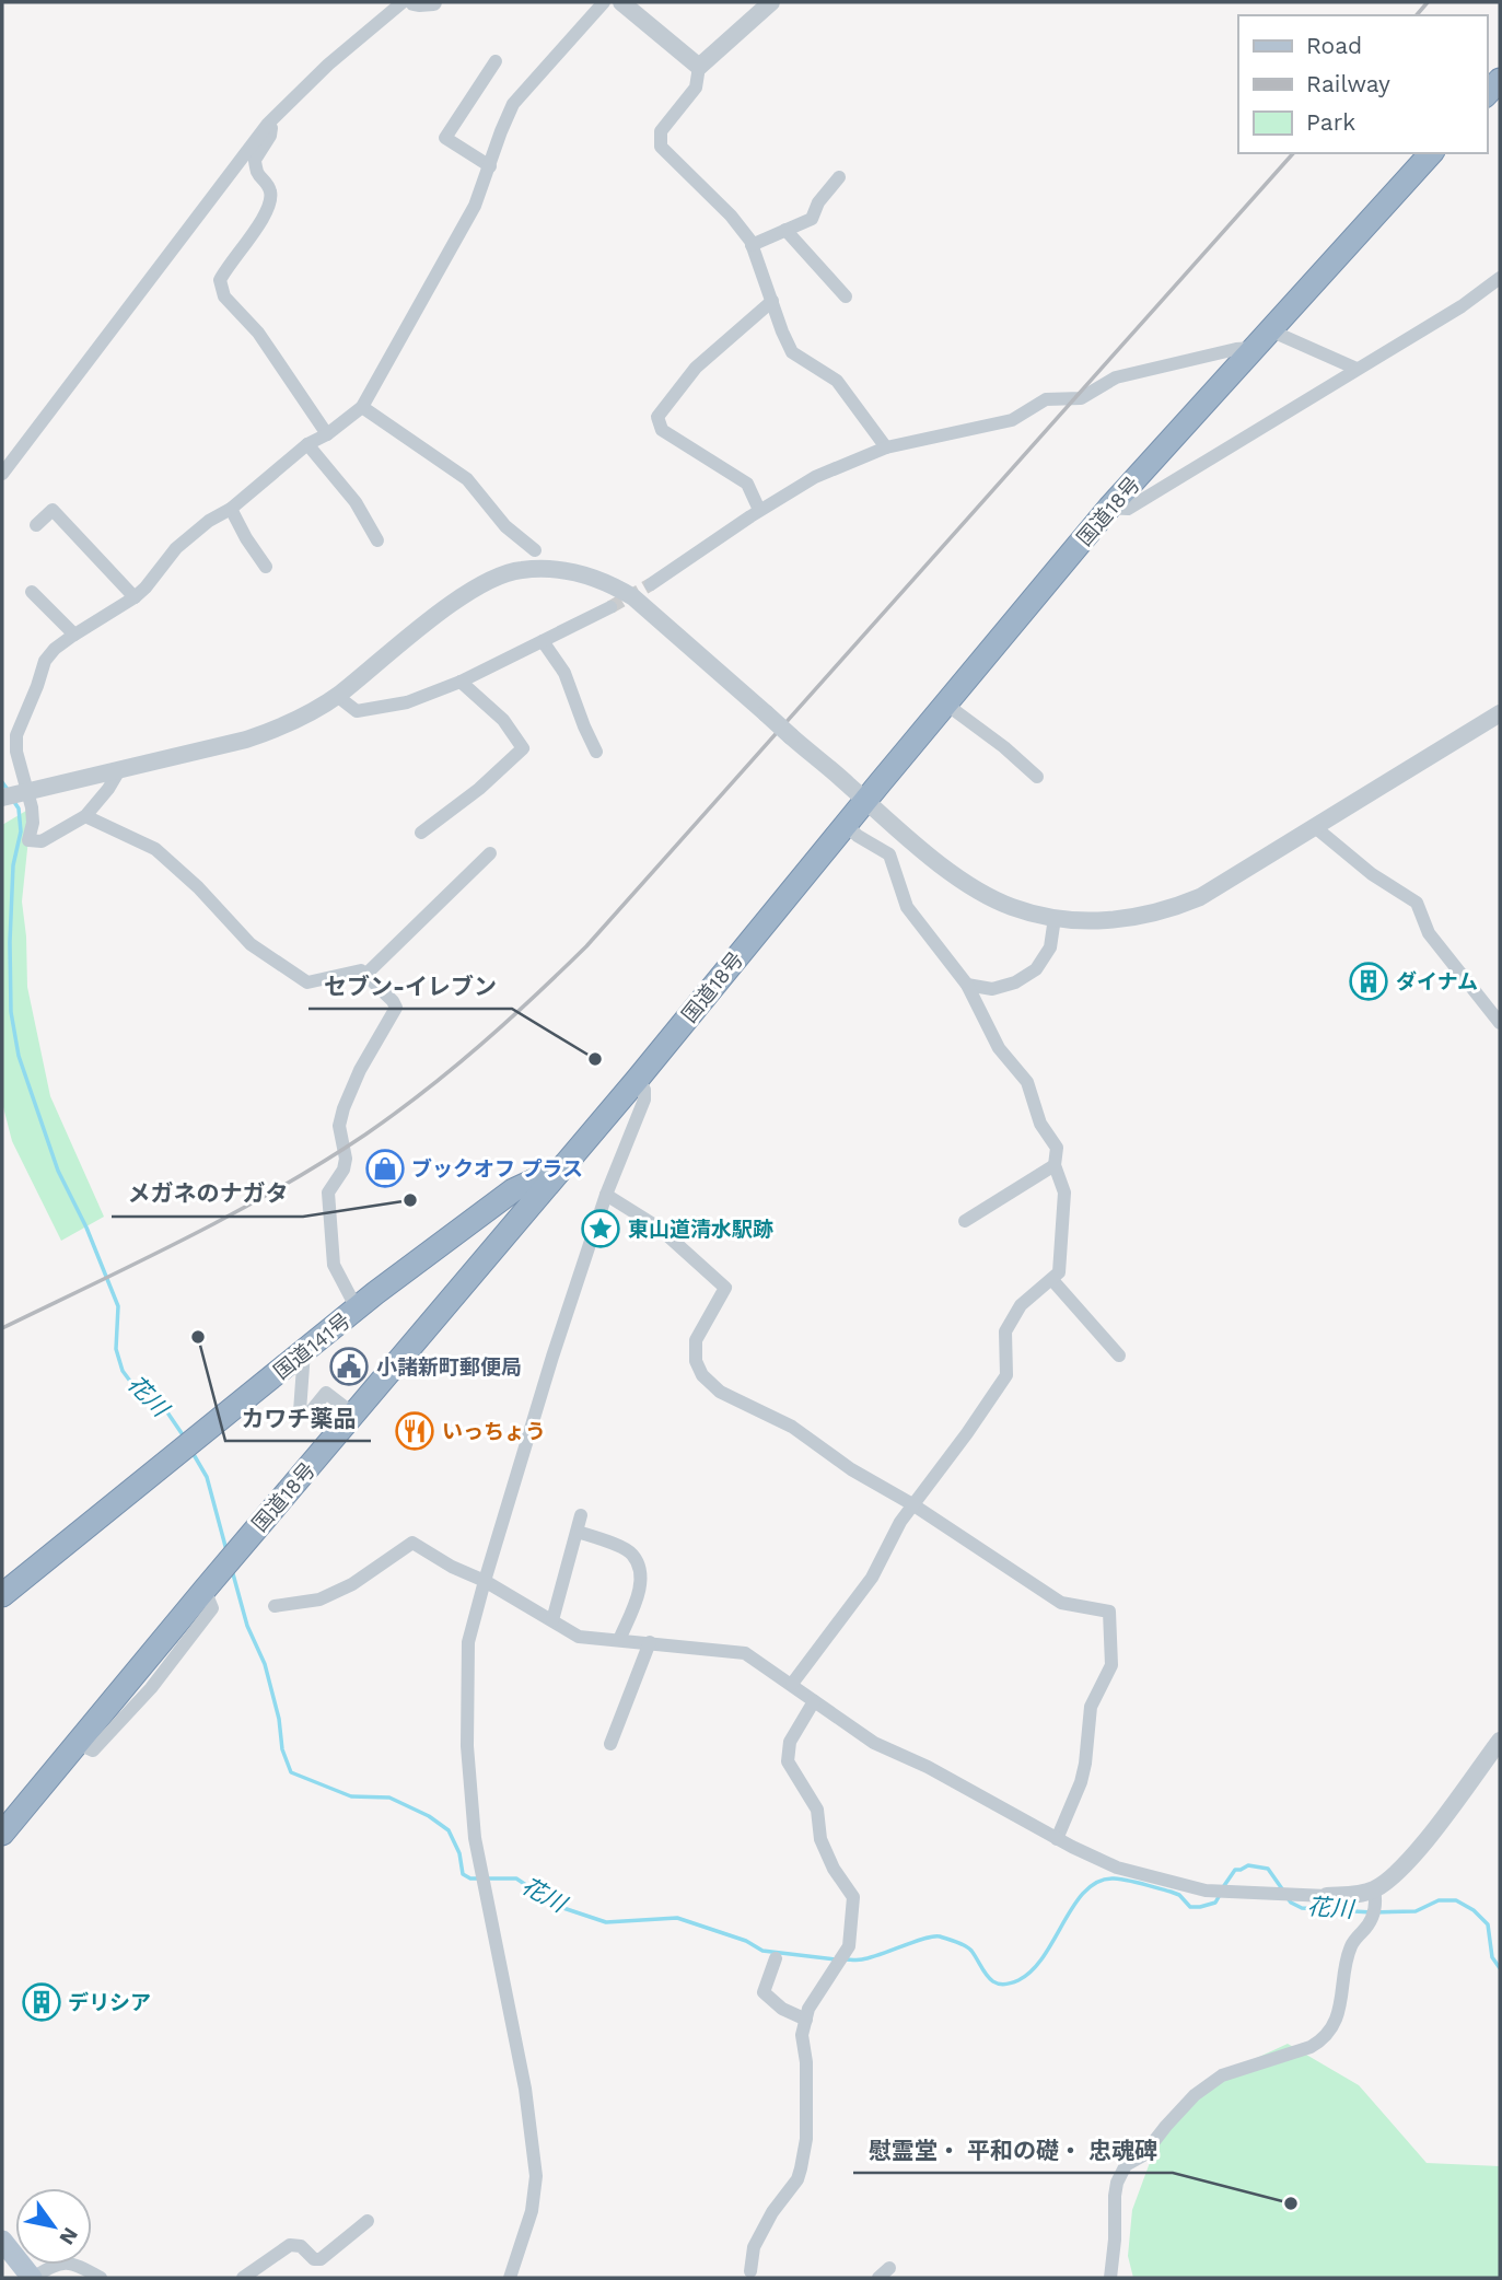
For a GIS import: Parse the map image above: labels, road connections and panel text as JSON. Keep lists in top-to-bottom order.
{
  "streets": {
    "highway": ["国道18号", "国道141号"]
  },
  "crossings": [
    ["国道18号", "国道141号"]
  ],
  "water": ["花川"],
  "places": {
    "building": ["ダイナム", "デリシア"],
    "other": [
      "セブン-イレブン",
      "メガネのナガタ",
      "カワチ薬品",
      "慰霊堂・ 平和の礎・ 忠魂碑"
    ],
    "shop": ["ブックオフ プラス"],
    "place": ["東山道清水駅跡"],
    "public building": ["小諸新町郵便局"],
    "restaurant": ["いっちょう"]
  },
  "legend": ["Road", "Railway", "Park"],
  "north": "bottom right"
}
